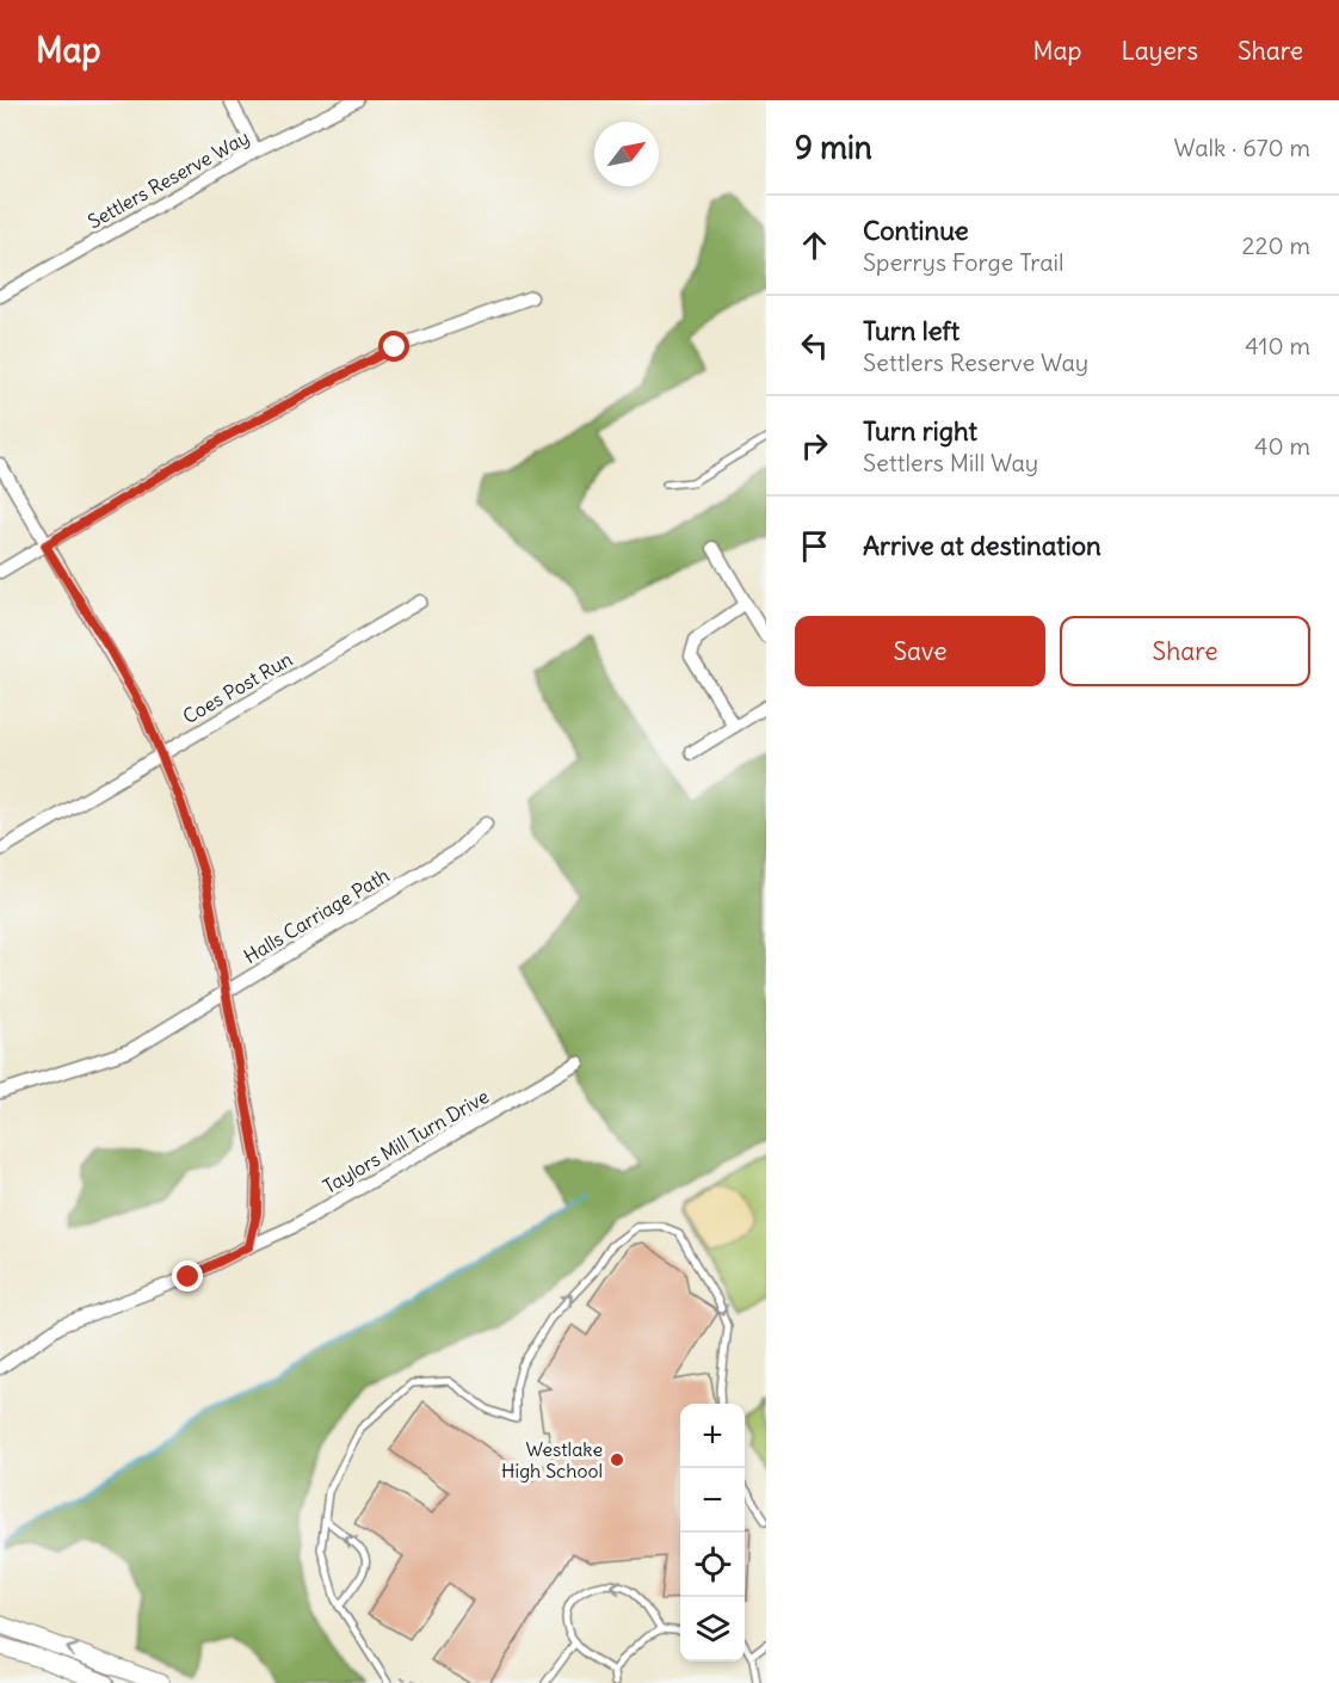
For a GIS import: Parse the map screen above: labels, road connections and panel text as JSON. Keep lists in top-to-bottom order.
{
  "streets": {
    "street": [
      "Settlers Reserve Way",
      "Coes Post Run",
      "Halls Carriage Path",
      "Taylors Mill Turn Drive"
    ]
  },
  "places": ["Westlake High School"],
  "north": "top right",
  "page": {
    "header": "Map",
    "nav": ["Map", "Layers", "Share"],
    "heading": ["9 min", "Walk · 670 m"],
    "list": [
      ["Continue", "Sperrys Forge Trail", "220 m"],
      ["Turn left", "Settlers Reserve Way", "410 m"],
      ["Turn right", "Settlers Mill Way", "40 m"],
      "Arrive at destination"
    ],
    "buttons": ["Save", "Share"],
    "map_buttons": ["+", "−"]
  }
}
